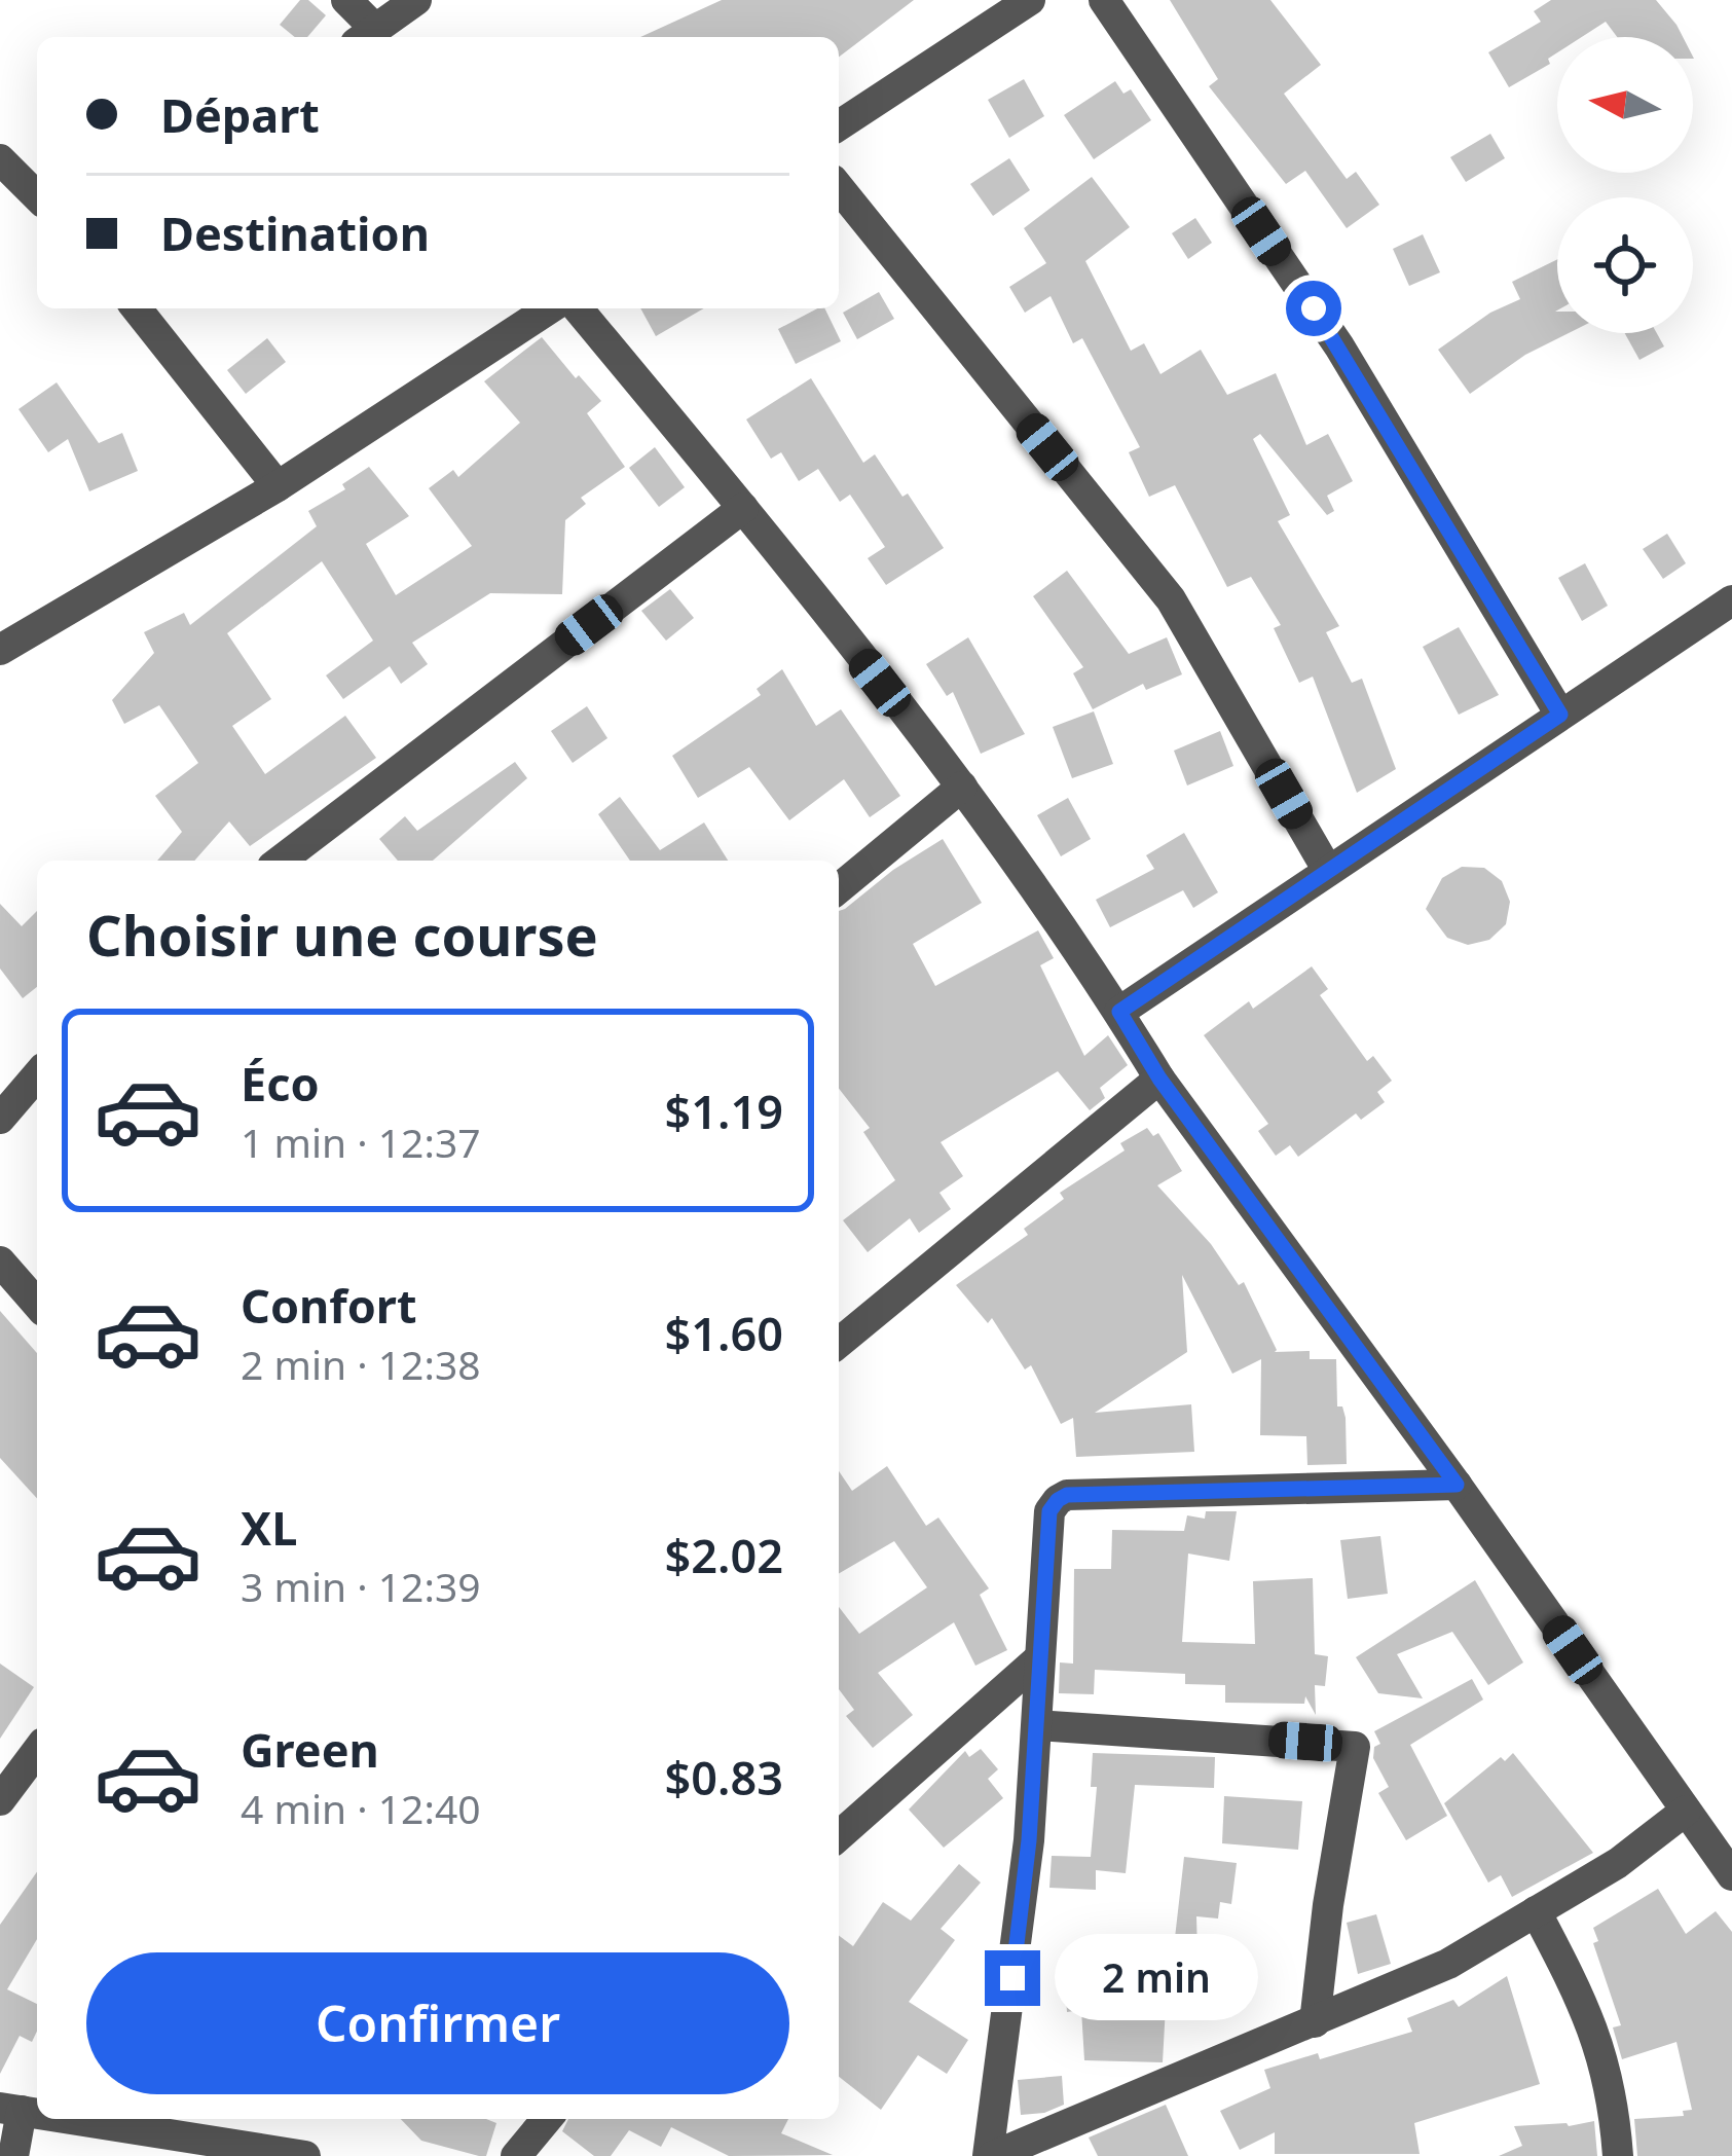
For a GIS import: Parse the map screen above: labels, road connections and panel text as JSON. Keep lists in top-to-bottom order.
{
  "north": "left",
  "page": {
    "banner": ["Départ", "Destination"],
    "heading": "Choisir une course",
    "list": [
      {
        "name": "Éco",
        "note": "1 min · 12:37",
        "value": "$1.19"
      },
      {
        "name": "Confort",
        "note": "2 min · 12:38",
        "value": "$1.60"
      },
      {
        "name": "XL",
        "note": "3 min · 12:39",
        "value": "$2.02"
      },
      {
        "name": "Green",
        "note": "4 min · 12:40",
        "value": "$0.83"
      }
    ],
    "buttons": "Confirmer",
    "bubble": "2 min"
  }
}
